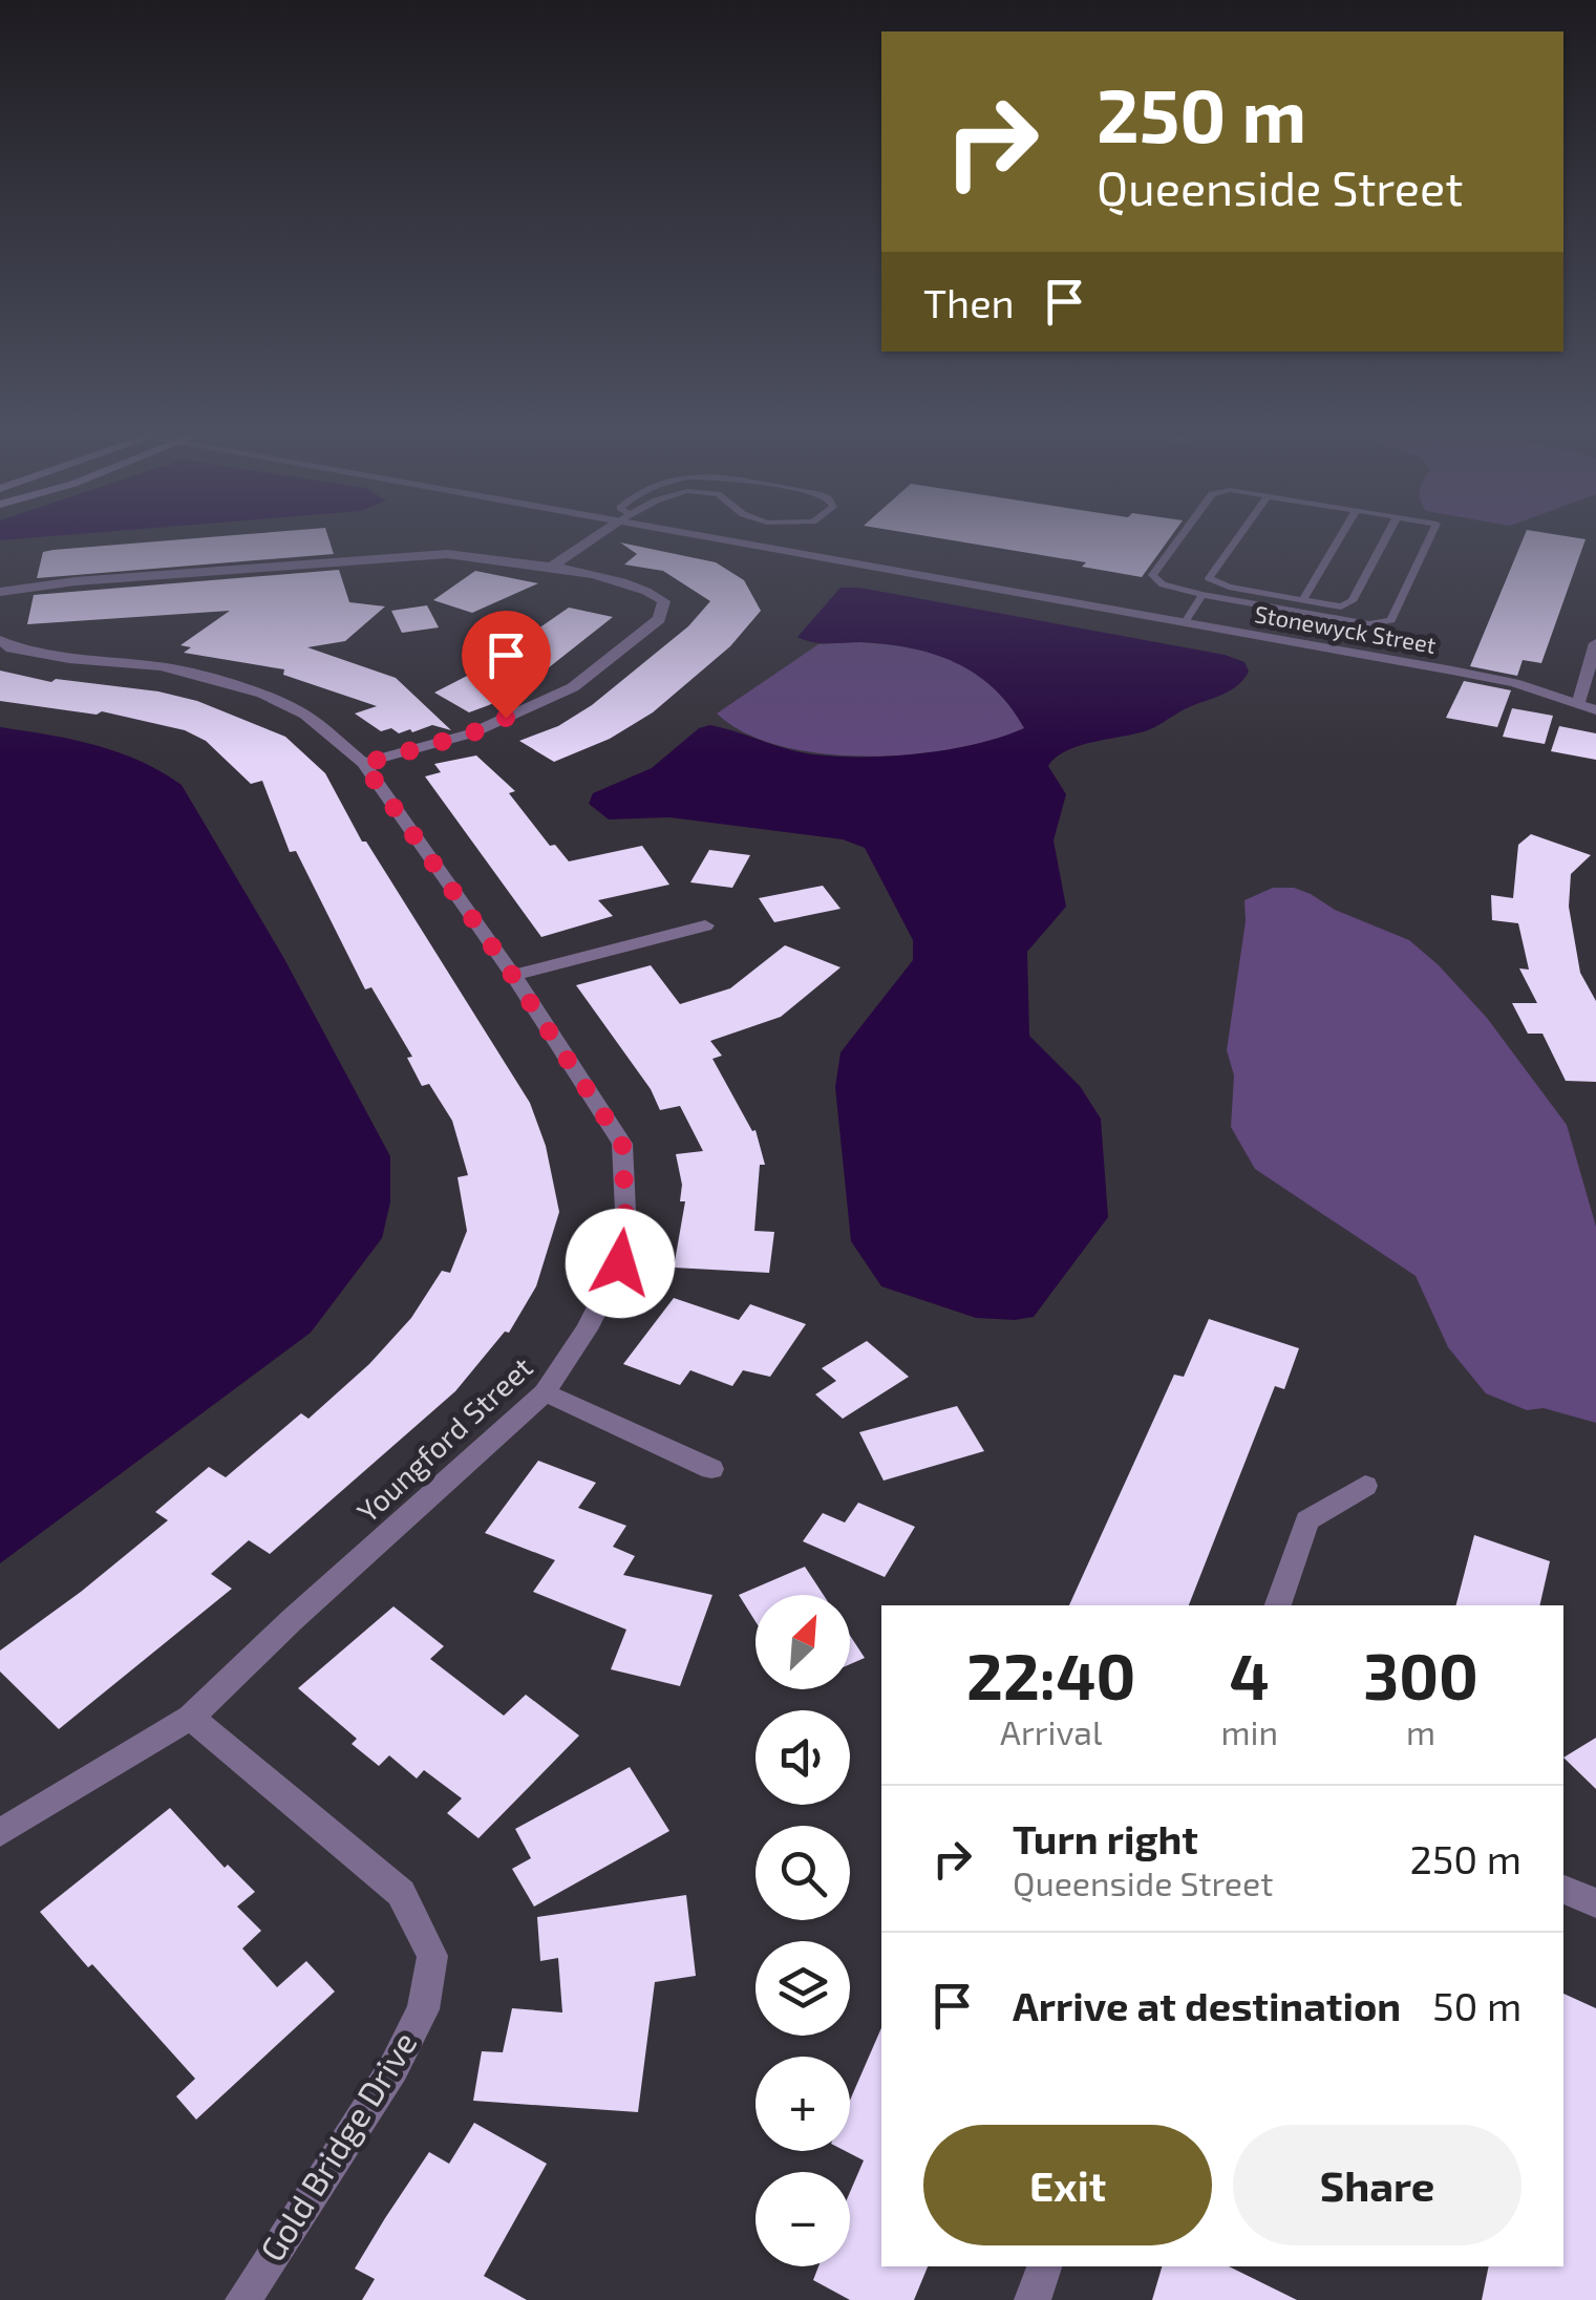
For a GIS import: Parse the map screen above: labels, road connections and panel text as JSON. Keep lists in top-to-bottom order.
{
  "streets": {
    "street": ["Stonewyck Street", "Youngford Street", "Gold Bridge Drive"]
  },
  "crossings": [
    ["Youngford Street", "Gold Bridge Drive"]
  ],
  "north": "top right",
  "page": {
    "turn": ["250 m", "Queenside Street"],
    "then": "Then",
    "map_buttons": ["+", "−"],
    "eta": [
      "22:40",
      "Arrival",
      "4",
      "min",
      "300",
      "m"
    ],
    "list": [
      {
        "name": "Turn right",
        "note": "Queenside Street",
        "value": "250 m"
      },
      {
        "name": "Arrive at destination",
        "value": "50 m"
      }
    ],
    "buttons": ["Exit", "Share"]
  }
}
